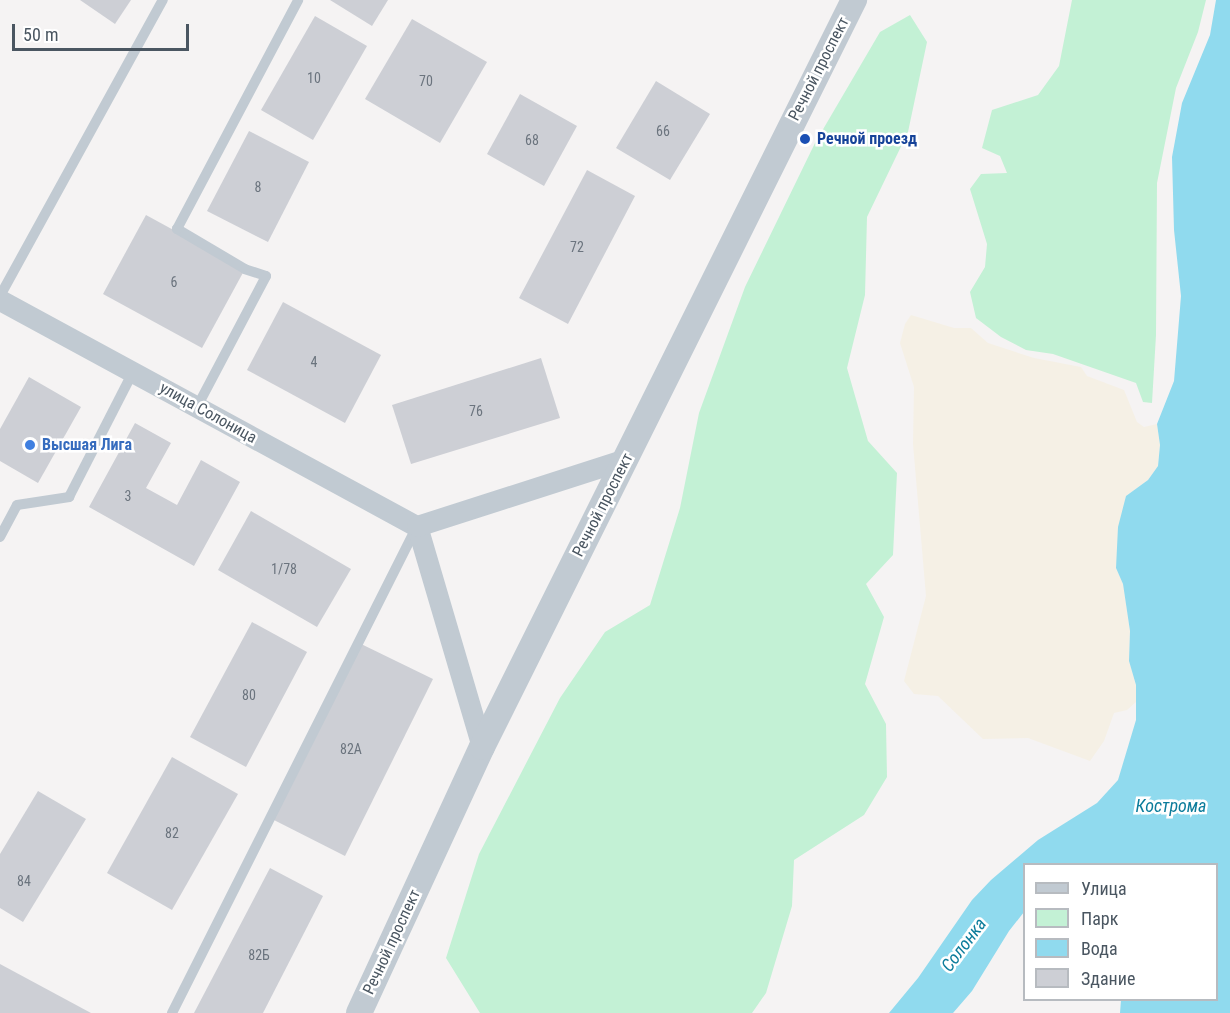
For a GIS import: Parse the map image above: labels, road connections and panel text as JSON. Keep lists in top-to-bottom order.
{
  "streets": {
    "street": ["Речной проспект", "улица Солоница"]
  },
  "water": ["Кострома", "Солонка"],
  "places": ["Речной проезд", "Высшая Лига"],
  "house_numbers": [
    "10",
    "70",
    "66",
    "68",
    "8",
    "72",
    "6",
    "4",
    "76",
    "3",
    "1/78",
    "80",
    "82А",
    "82",
    "84",
    "82Б"
  ],
  "legend": [
    "Улица",
    "Парк",
    "Вода",
    "Здание"
  ],
  "scale_bar": "50 m"
}
